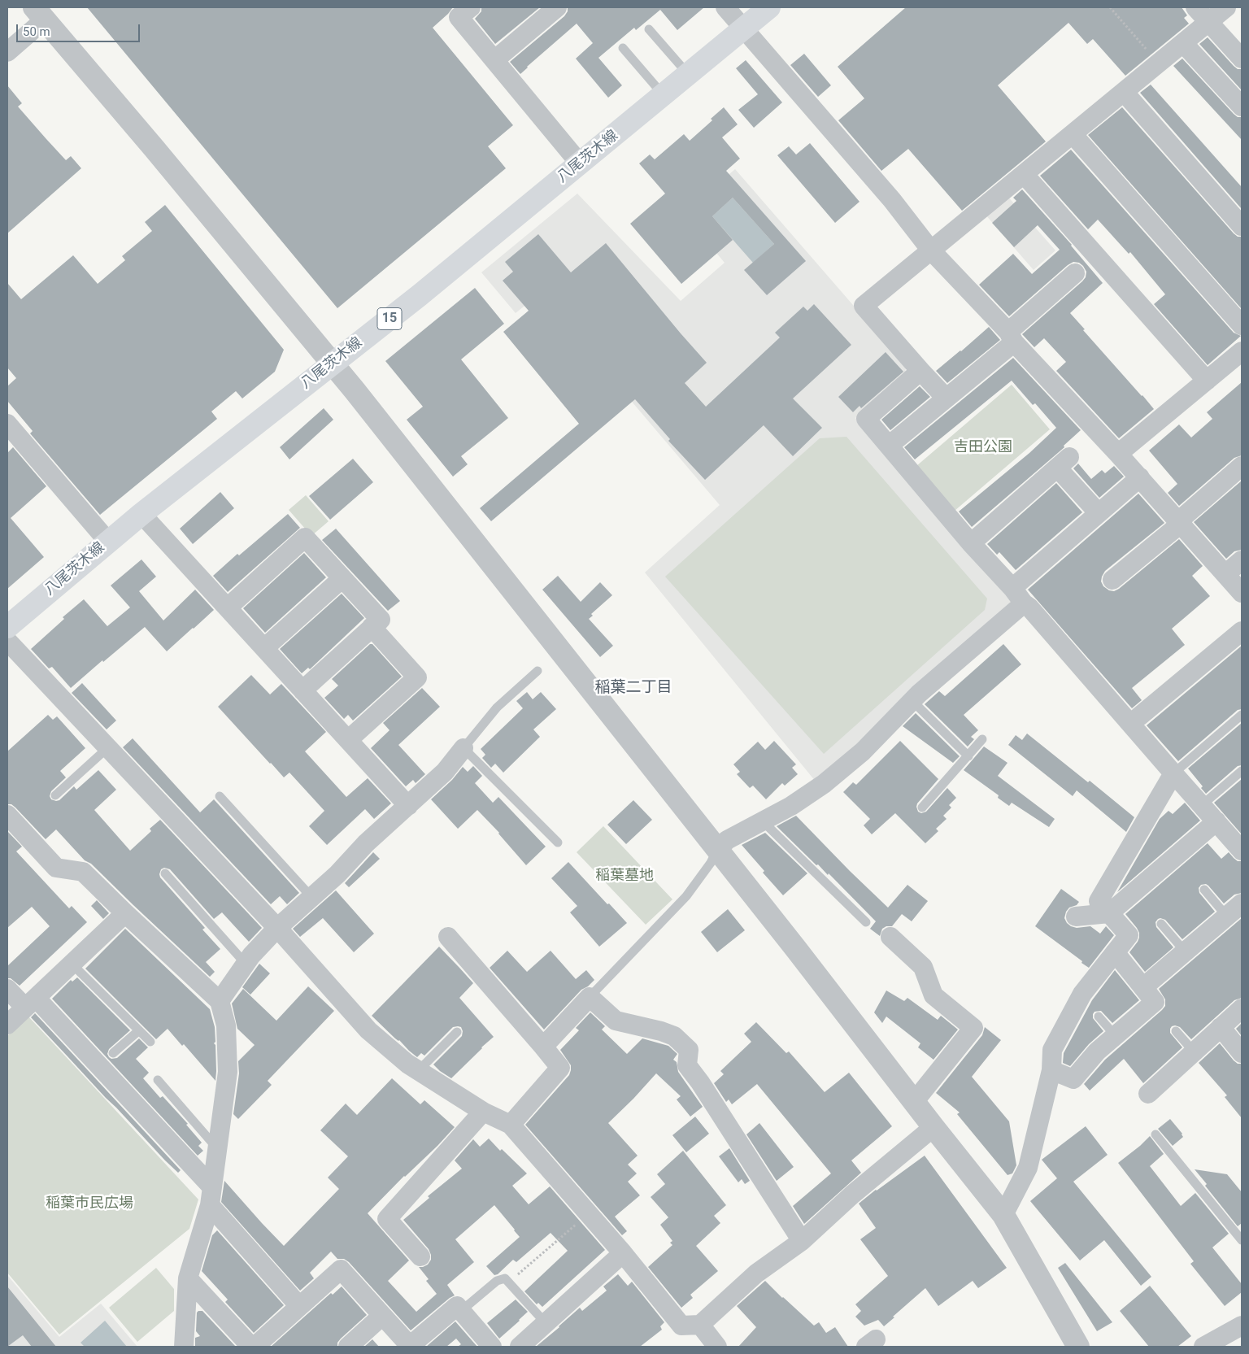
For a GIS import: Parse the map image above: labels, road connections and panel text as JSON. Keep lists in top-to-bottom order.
{
  "streets": {
    "main road": ["八尾茨木線", "15"]
  },
  "districts": ["稲葉二丁目"],
  "parks": ["吉田公園", "稲葉墓地", "稲葉市民広場"],
  "scale_bar": "50 m"
}
